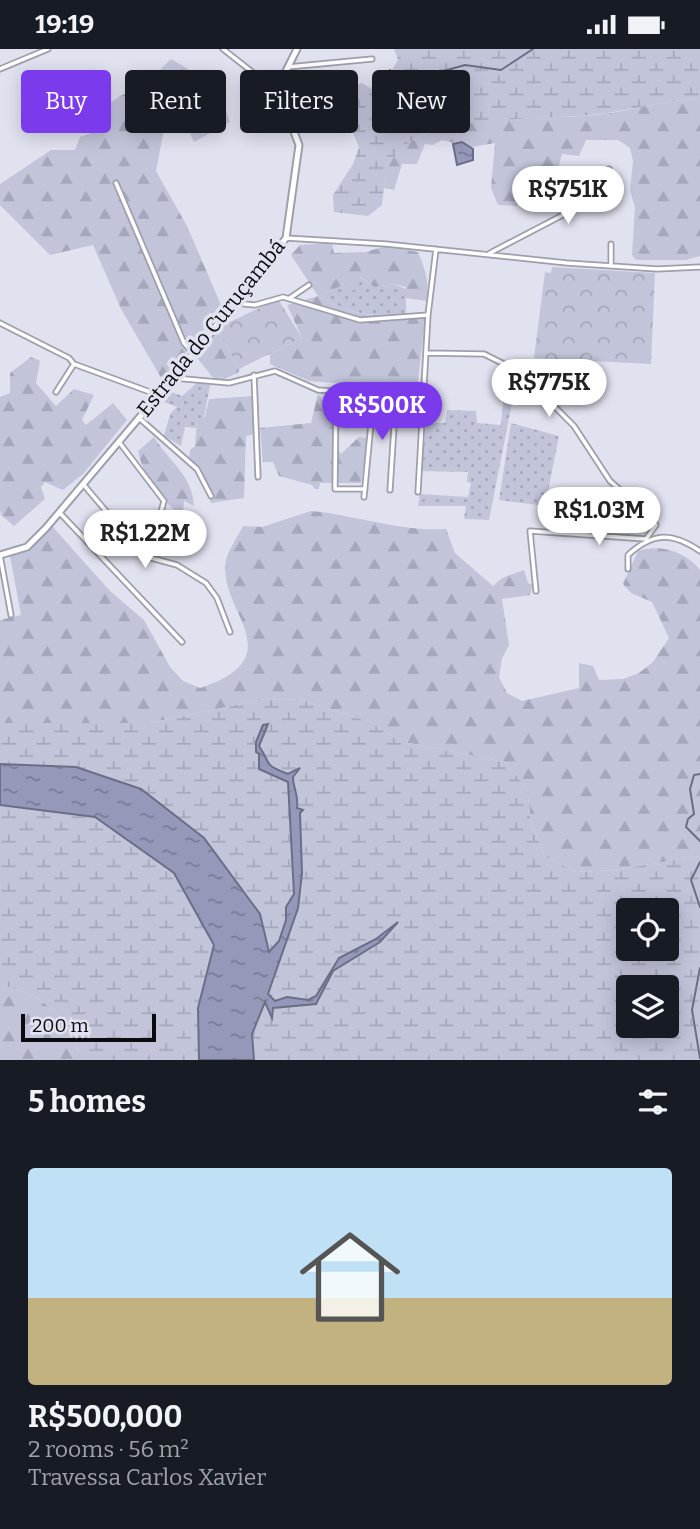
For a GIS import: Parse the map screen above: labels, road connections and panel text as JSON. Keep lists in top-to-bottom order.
{
  "streets": {
    "street": ["Estrada do Curuçambá"]
  },
  "scale_bar": "200 m",
  "page": {
    "status": "19:19",
    "chip": [
      "Buy",
      "Rent",
      "Filters",
      "New"
    ],
    "price": [
      "R$751K",
      "R$775K",
      "R$500K",
      "R$1.03M",
      "R$1.22M"
    ],
    "scale": "200 m",
    "heading": "5 homes",
    "list": [
      {
        "name": "R$500,000",
        "note": "2 rooms · 56 m² · Travessa Carlos Xavier"
      }
    ]
  }
}
